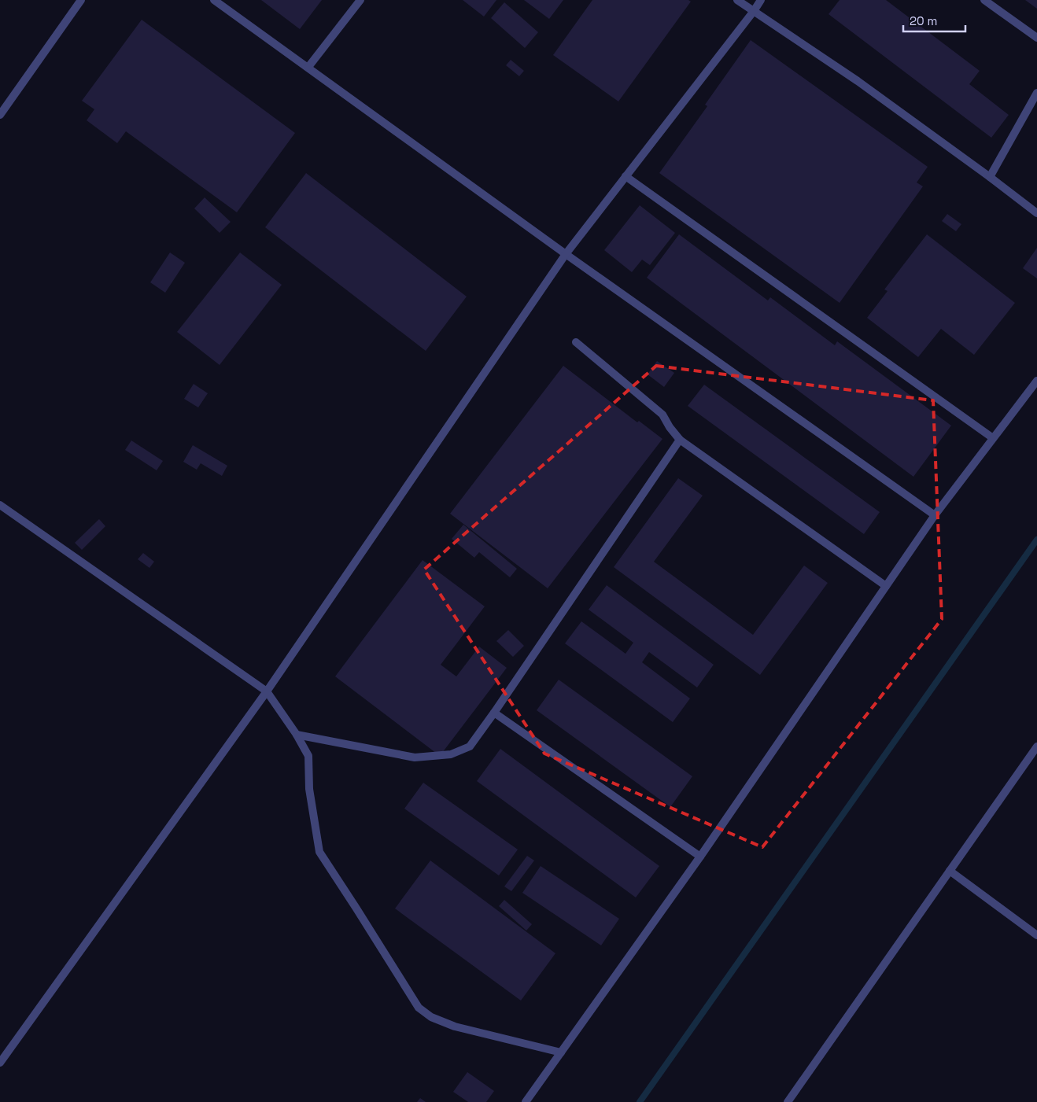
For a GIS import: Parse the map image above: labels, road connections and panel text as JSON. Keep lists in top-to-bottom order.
{
  "scale_bar": "20 m"
}
